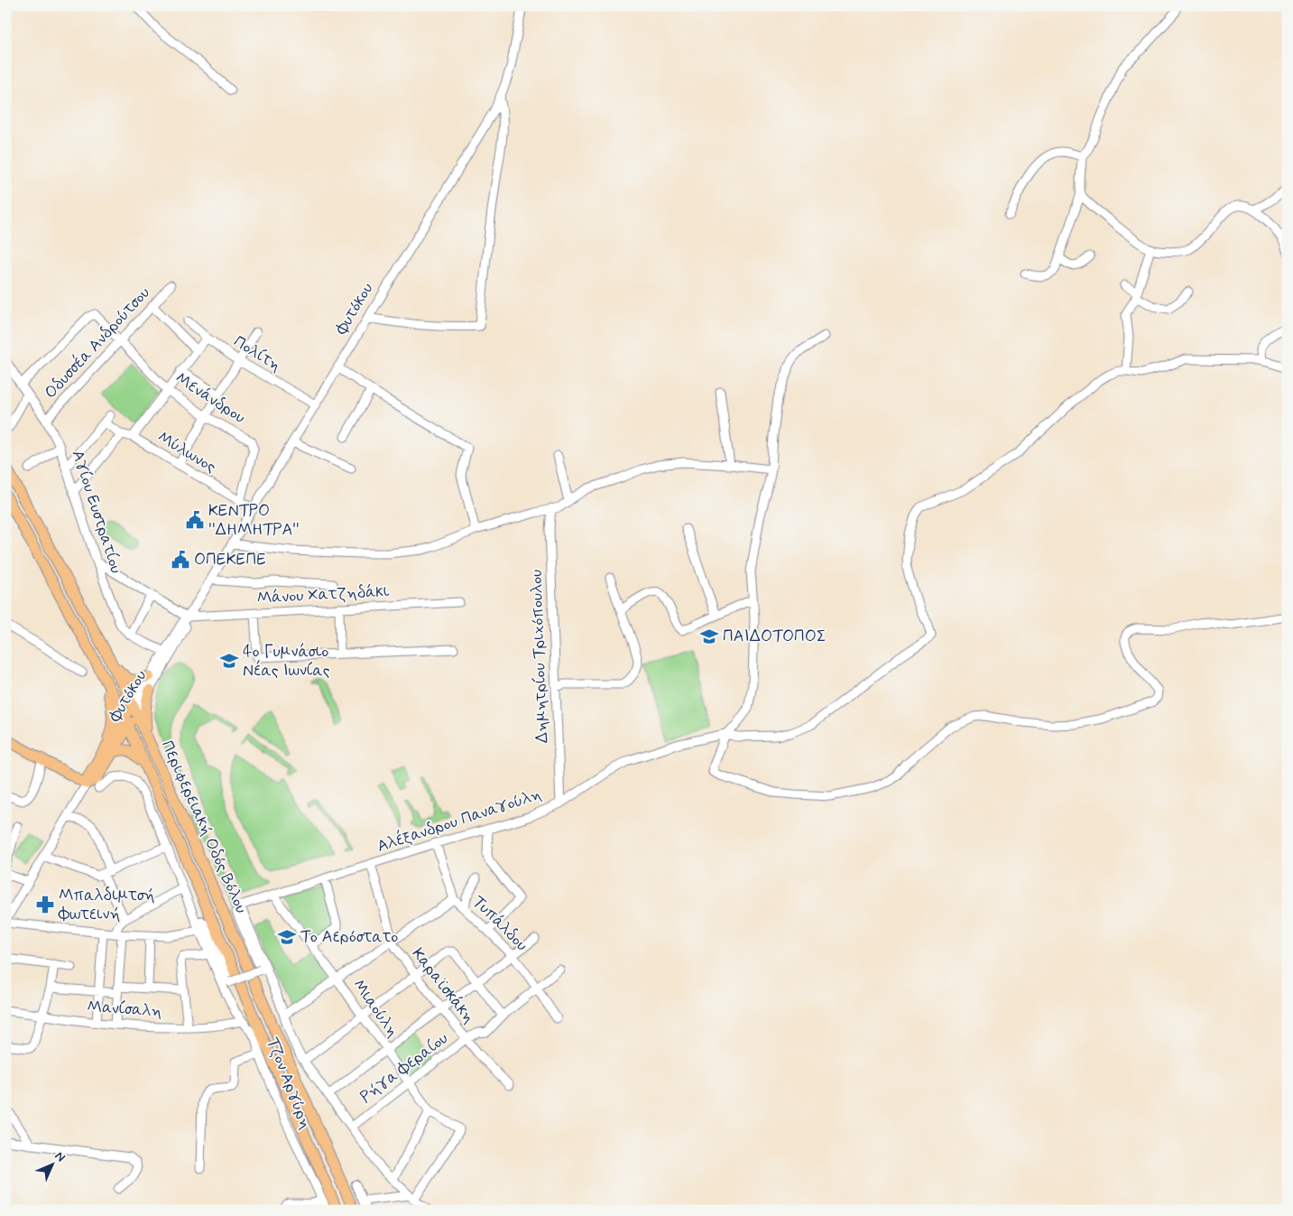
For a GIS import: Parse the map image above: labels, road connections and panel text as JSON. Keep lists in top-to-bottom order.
{
  "streets": {
    "main road": ["Φυτόκου", "Περιφερειακή Οδός Βόλου"],
    "street": [
      "Οδυσσέα Ανδρούτσου",
      "Πολίτη",
      "Μενάνδρου",
      "Μύλωνος",
      "Αγίου Ευστρατίου",
      "Μάνου Χατζηδάκι",
      "Δημητρίου Τριχόπουλου",
      "Αλέξανδρου Παναγούλη",
      "Τυπάλδου",
      "Καραϊσκάκη",
      "Μιαούλη",
      "Μανίσαλη",
      "Ρήγα Φεραίου",
      "Τζον Αργύρη"
    ]
  },
  "crossings": [
    ["Φυτόκου", "Πολίτη"],
    ["Φυτόκου", "Μύλωνος"],
    ["Φυτόκου", "Αγίου Ευστρατίου"],
    ["Φυτόκου", "Μάνου Χατζηδάκι"],
    ["Φυτόκου", "Περιφερειακή Οδός Βόλου"],
    ["Οδυσσέα Ανδρούτσου", "Μενάνδρου"],
    ["Οδυσσέα Ανδρούτσου", "Αγίου Ευστρατίου"],
    ["Μενάνδρου", "Μύλωνος"],
    ["Μενάνδρου", "Αγίου Ευστρατίου"],
    ["Δημητρίου Τριχόπουλου", "Αλέξανδρου Παναγούλη"],
    ["Αλέξανδρου Παναγούλη", "Τυπάλδου"],
    ["Αλέξανδρου Παναγούλη", "Καραϊσκάκη"],
    ["Αλέξανδρου Παναγούλη", "Μιαούλη"],
    ["Τυπάλδου", "Ρήγα Φεραίου"],
    ["Καραϊσκάκη", "Ρήγα Φεραίου"],
    ["Μιαούλη", "Ρήγα Φεραίου"],
    ["Μανίσαλη", "Τζον Αργύρη"]
  ],
  "places": {
    "public building": ["ΚΕΝΤΡΟ ''ΔΗΜΗΤΡΑ''", "ΟΠΕΚΕΠΕ"],
    "school or university": ["ΠΑΙΔΟΤΟΠΟΣ", "4ο Γυμνάσιο Νέας Ιωνίας", "Το Αερόστατο"],
    "pharmacy": ["Μπαλδιμτσή Φωτεινή"]
  },
  "north": "top right"
}
